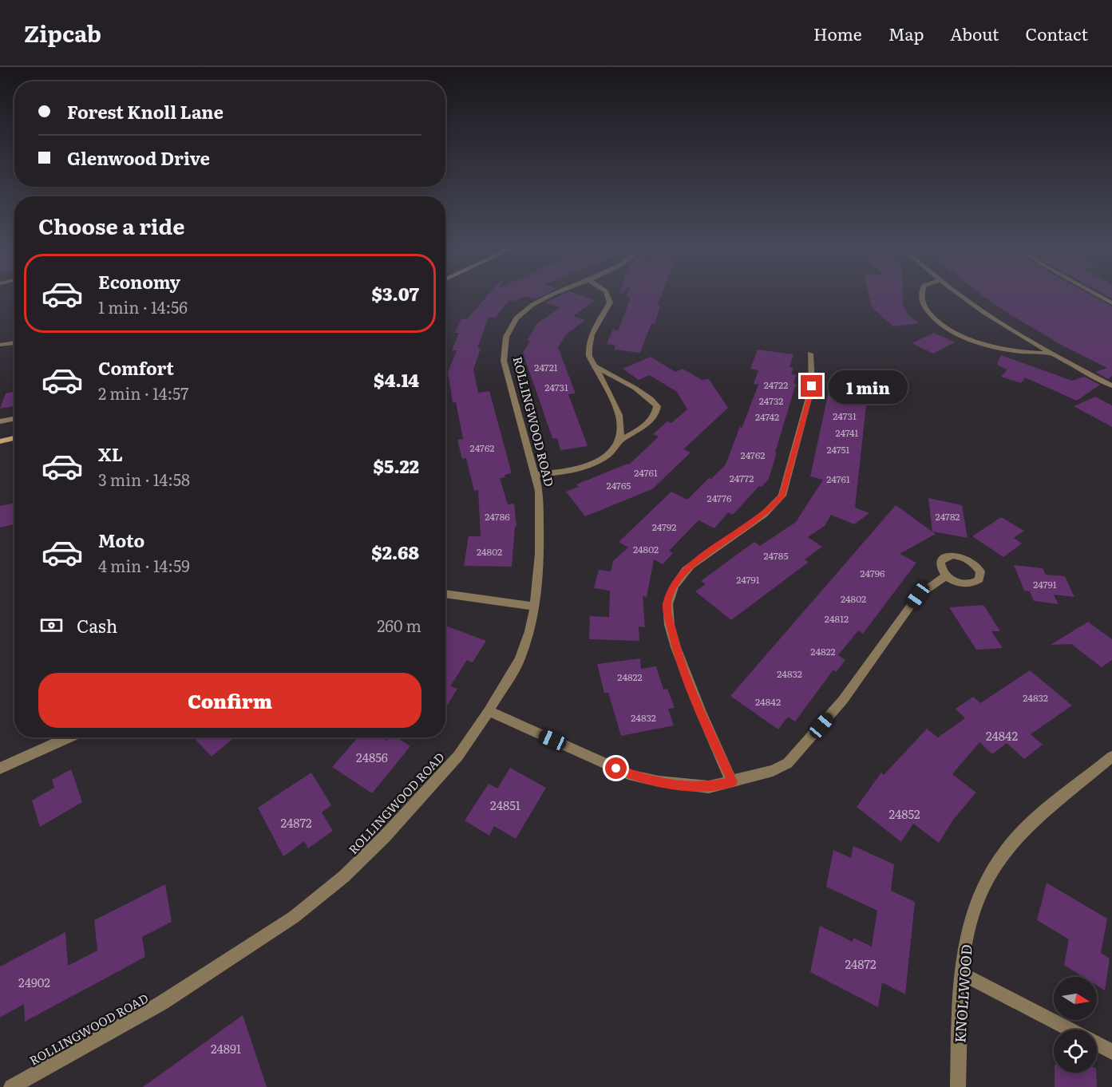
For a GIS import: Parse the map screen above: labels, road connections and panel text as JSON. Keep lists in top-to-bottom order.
{
  "streets": {
    "street": ["ROLLINGWOOD ROAD", "KNOLLWOOD"]
  },
  "house_numbers": [
    "24721",
    "24722",
    "24731",
    "24732",
    "24731",
    "24742",
    "24741",
    "24762",
    "24751",
    "24762",
    "24761",
    "24772",
    "24761",
    "24765",
    "24776",
    "24786",
    "24782",
    "24792",
    "24802",
    "24802",
    "24785",
    "24796",
    "24791",
    "24791",
    "24802",
    "24812",
    "24822",
    "24832",
    "24822",
    "24832",
    "24842",
    "24832",
    "24842",
    "24856",
    "24851",
    "24852",
    "24872",
    "24872",
    "24902",
    "24891"
  ],
  "north": "right",
  "page": {
    "header": "Zipcab",
    "nav": [
      "Home",
      "Map",
      "About",
      "Contact"
    ],
    "banner": ["Forest Knoll Lane", "Glenwood Drive"],
    "heading": "Choose a ride",
    "list": [
      {
        "name": "Economy",
        "note": "1 min · 14:56",
        "value": "$3.07"
      },
      {
        "name": "Comfort",
        "note": "2 min · 14:57",
        "value": "$4.14"
      },
      {
        "name": "XL",
        "note": "3 min · 14:58",
        "value": "$5.22"
      },
      {
        "name": "Moto",
        "note": "4 min · 14:59",
        "value": "$2.68"
      }
    ],
    "bubble": "1 min",
    "pay": ["Cash", "260 m"],
    "buttons": "Confirm"
  }
}
